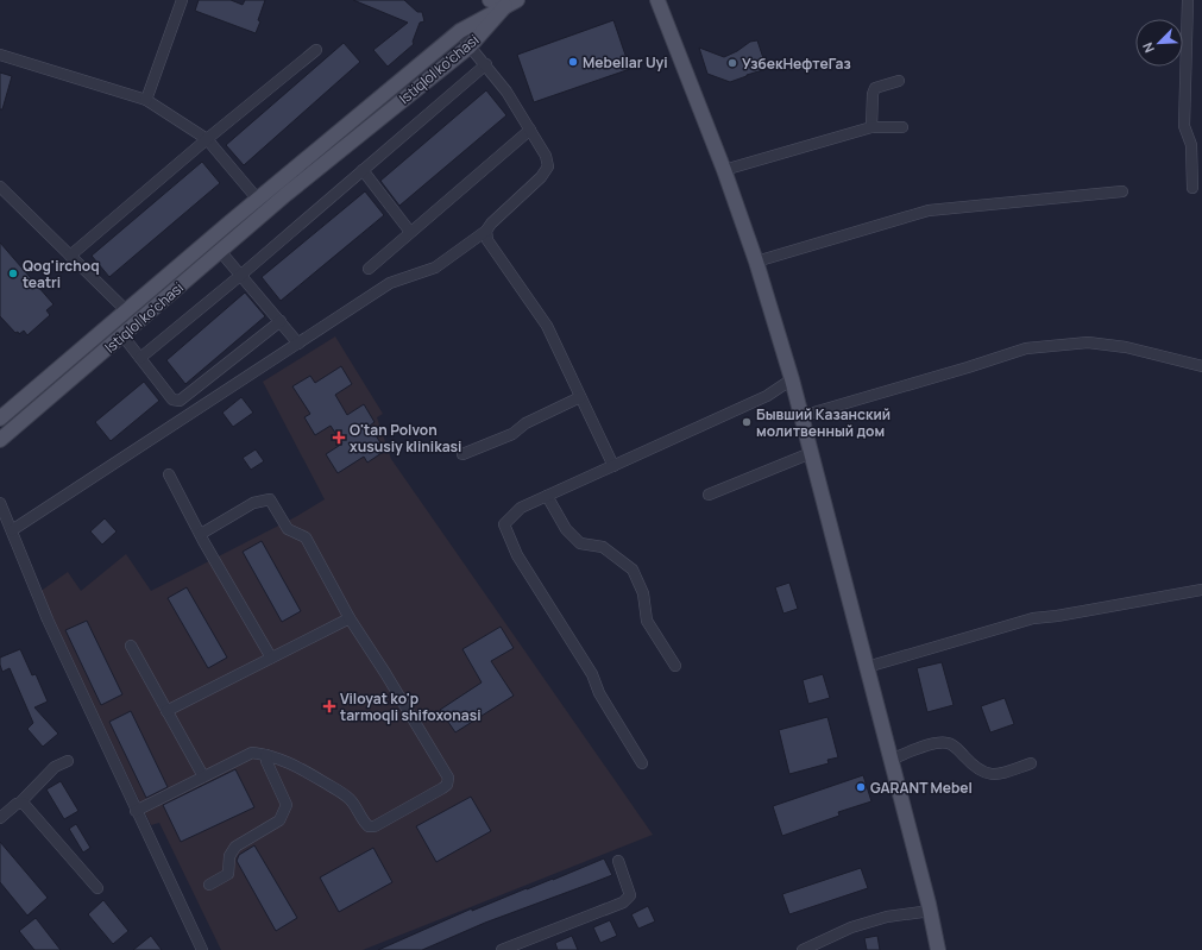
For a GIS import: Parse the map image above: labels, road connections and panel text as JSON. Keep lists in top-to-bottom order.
{
  "streets": {
    "main road": ["Istiqlol ko'chasi"]
  },
  "places": {
    "other": [
      "Mebellar Uyi",
      "УзбекНефтеГаз",
      "Qog'irchoq teatri",
      "Бывший Казанский молитвенный дом",
      "GARANT Mebel"
    ],
    "health": ["O'tan Polvon xususiy klinikasi", "Viloyat ko'p tarmoqli shifoxonasi"]
  },
  "north": "bottom left"
}
